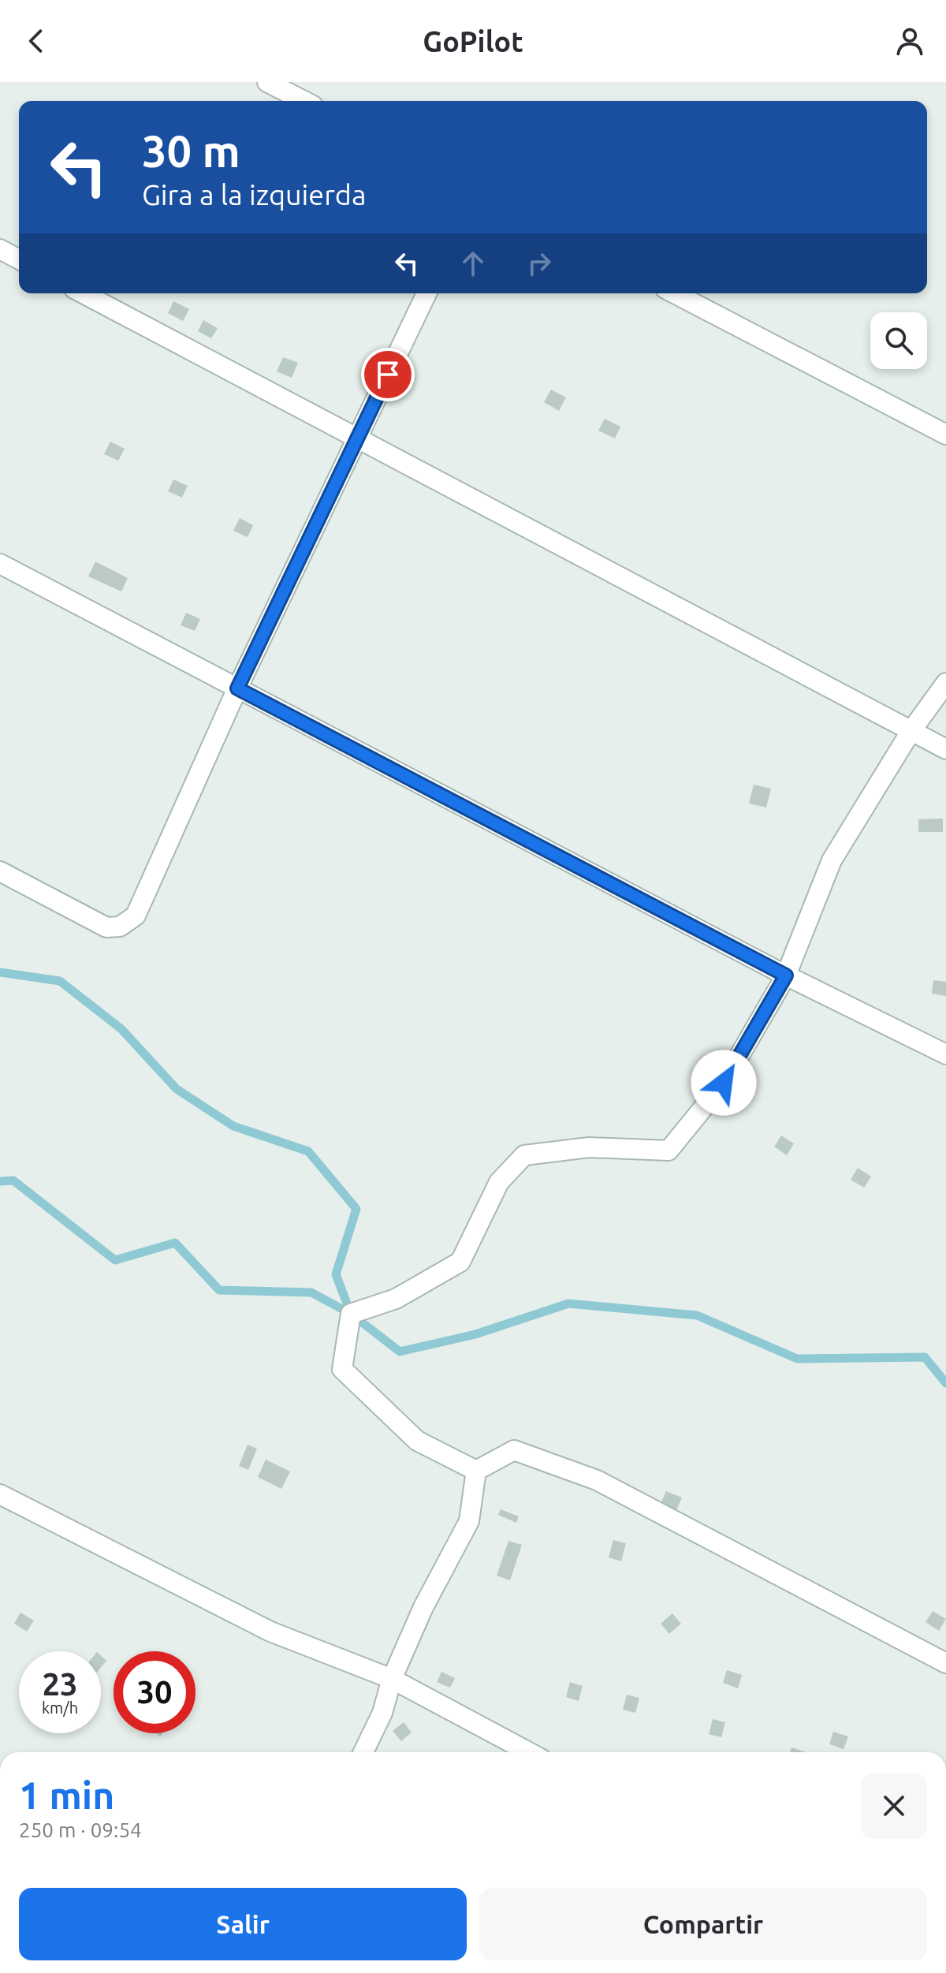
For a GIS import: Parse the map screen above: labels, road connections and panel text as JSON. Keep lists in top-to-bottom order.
{
  "page": {
    "header": "GoPilot",
    "turn": ["30 m", "Gira a la izquierda"],
    "speed": "23 km/h",
    "limit": "30",
    "heading": ["1 min", "250 m · 09:54"],
    "buttons": ["Salir", "Compartir"]
  }
}
